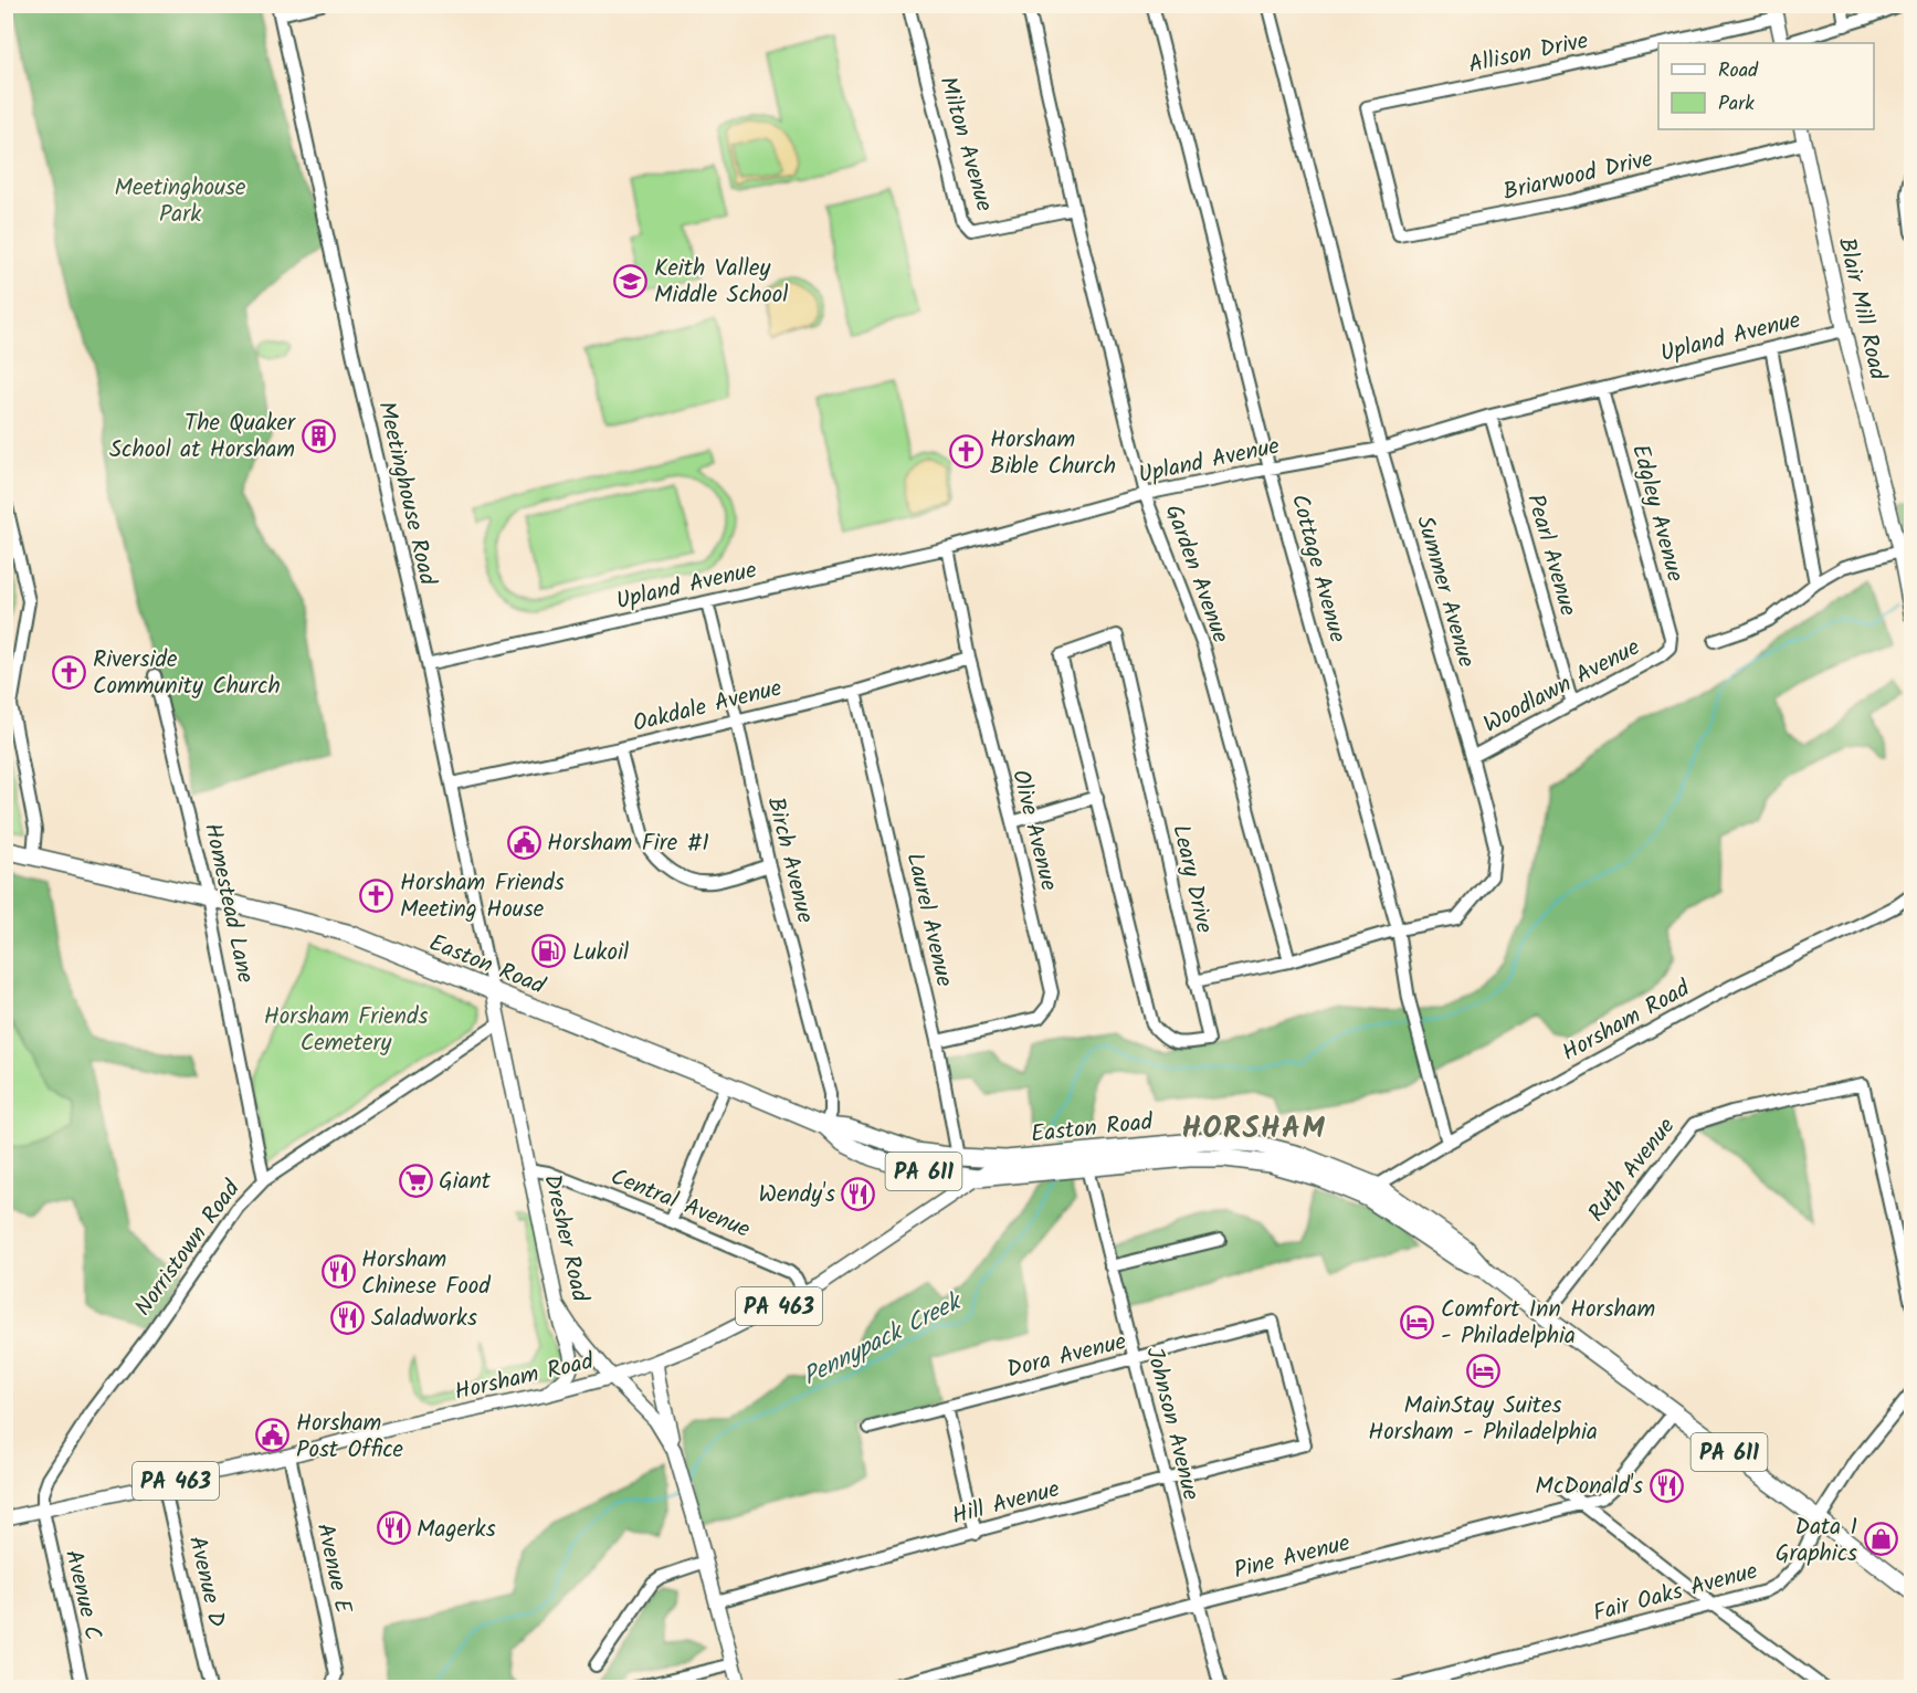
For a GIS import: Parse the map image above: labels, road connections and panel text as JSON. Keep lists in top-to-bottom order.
{
  "streets": {
    "highway": ["Easton Road", "PA 611"],
    "main road": [
      "Blair Mill Road",
      "Horsham Road",
      "Dresher Road",
      "PA 463"
    ],
    "street": [
      "Allison Drive",
      "Milton Avenue",
      "Briarwood Drive",
      "Upland Avenue",
      "Meetinghouse Road",
      "Edgley Avenue",
      "Pearl Avenue",
      "Cottage Avenue",
      "Garden Avenue",
      "Summer Avenue",
      "Woodlawn Avenue",
      "Oakdale Avenue",
      "Olive Avenue",
      "Birch Avenue",
      "Leary Drive",
      "Homestead Lane",
      "Laurel Avenue",
      "Ruth Avenue",
      "Central Avenue",
      "Norristown Road",
      "Dora Avenue",
      "Johnson Avenue",
      "Hill Avenue",
      "Pine Avenue",
      "Avenue E",
      "Avenue D",
      "Fair Oaks Avenue",
      "Avenue C"
    ]
  },
  "crossings": [
    ["Allison Drive", "Briarwood Drive"],
    ["Milton Avenue", "Garden Avenue"],
    ["Briarwood Drive", "Blair Mill Road"],
    ["Blair Mill Road", "Upland Avenue"],
    ["Upland Avenue", "Meetinghouse Road"],
    ["Upland Avenue", "Edgley Avenue"],
    ["Upland Avenue", "Pearl Avenue"],
    ["Upland Avenue", "Cottage Avenue"],
    ["Upland Avenue", "Garden Avenue"],
    ["Upland Avenue", "Summer Avenue"],
    ["Upland Avenue", "Olive Avenue"],
    ["Upland Avenue", "Birch Avenue"],
    ["Meetinghouse Road", "Oakdale Avenue"],
    ["Meetinghouse Road", "Easton Road"],
    ["Meetinghouse Road", "Dresher Road"],
    ["Edgley Avenue", "Woodlawn Avenue"],
    ["Pearl Avenue", "Woodlawn Avenue"],
    ["Cottage Avenue", "Summer Avenue"],
    ["Cottage Avenue", "Horsham Road"],
    ["Garden Avenue", "Summer Avenue"],
    ["Summer Avenue", "Woodlawn Avenue"],
    ["Summer Avenue", "Leary Drive"],
    ["Oakdale Avenue", "Olive Avenue"],
    ["Oakdale Avenue", "Birch Avenue"],
    ["Oakdale Avenue", "Laurel Avenue"],
    ["Olive Avenue", "Laurel Avenue"],
    ["Birch Avenue", "Easton Road"],
    ["Homestead Lane", "Easton Road"],
    ["Homestead Lane", "Norristown Road"],
    ["Laurel Avenue", "Easton Road"],
    ["Easton Road", "Horsham Road"],
    ["Easton Road", "Ruth Avenue"],
    ["Easton Road", "Dresher Road"],
    ["Easton Road", "Johnson Avenue"],
    ["Easton Road", "Pine Avenue"],
    ["Easton Road", "Fair Oaks Avenue"],
    ["Horsham Road", "Central Avenue"],
    ["Horsham Road", "Dresher Road"],
    ["Horsham Road", "Norristown Road"],
    ["Horsham Road", "Avenue E"],
    ["Horsham Road", "Avenue D"],
    ["Horsham Road", "Avenue C"],
    ["Central Avenue", "Dresher Road"],
    ["Dresher Road", "Norristown Road"],
    ["Dresher Road", "Hill Avenue"],
    ["Norristown Road", "Avenue C"],
    ["Dora Avenue", "Johnson Avenue"],
    ["Dora Avenue", "Hill Avenue"],
    ["Johnson Avenue", "Hill Avenue"],
    ["Johnson Avenue", "Pine Avenue"]
  ],
  "districts": ["HORSHAM"],
  "water": ["Pennypack Creek"],
  "parks": ["Meetinghouse Park", "Horsham Friends Cemetery"],
  "places": {
    "school or university": ["Keith Valley Middle School"],
    "building": ["The Quaker School at Horsham"],
    "church": ["Horsham Bible Church", "Riverside Community Church", "Horsham Friends Meeting House"],
    "public building": ["Horsham Fire #1", "Horsham Post Office"],
    "fuel station": ["Lukoil"],
    "supermarket": ["Giant"],
    "restaurant": [
      "Wendy's",
      "Horsham Chinese Food",
      "Saladworks",
      "McDonald's",
      "Magerks"
    ],
    "hotel": ["Comfort Inn Horsham - Philadelphia", "MainStay Suites Horsham - Philadelphia"],
    "shop": ["Data 1 Graphics"]
  },
  "legend": ["Road", "Park"]
}
